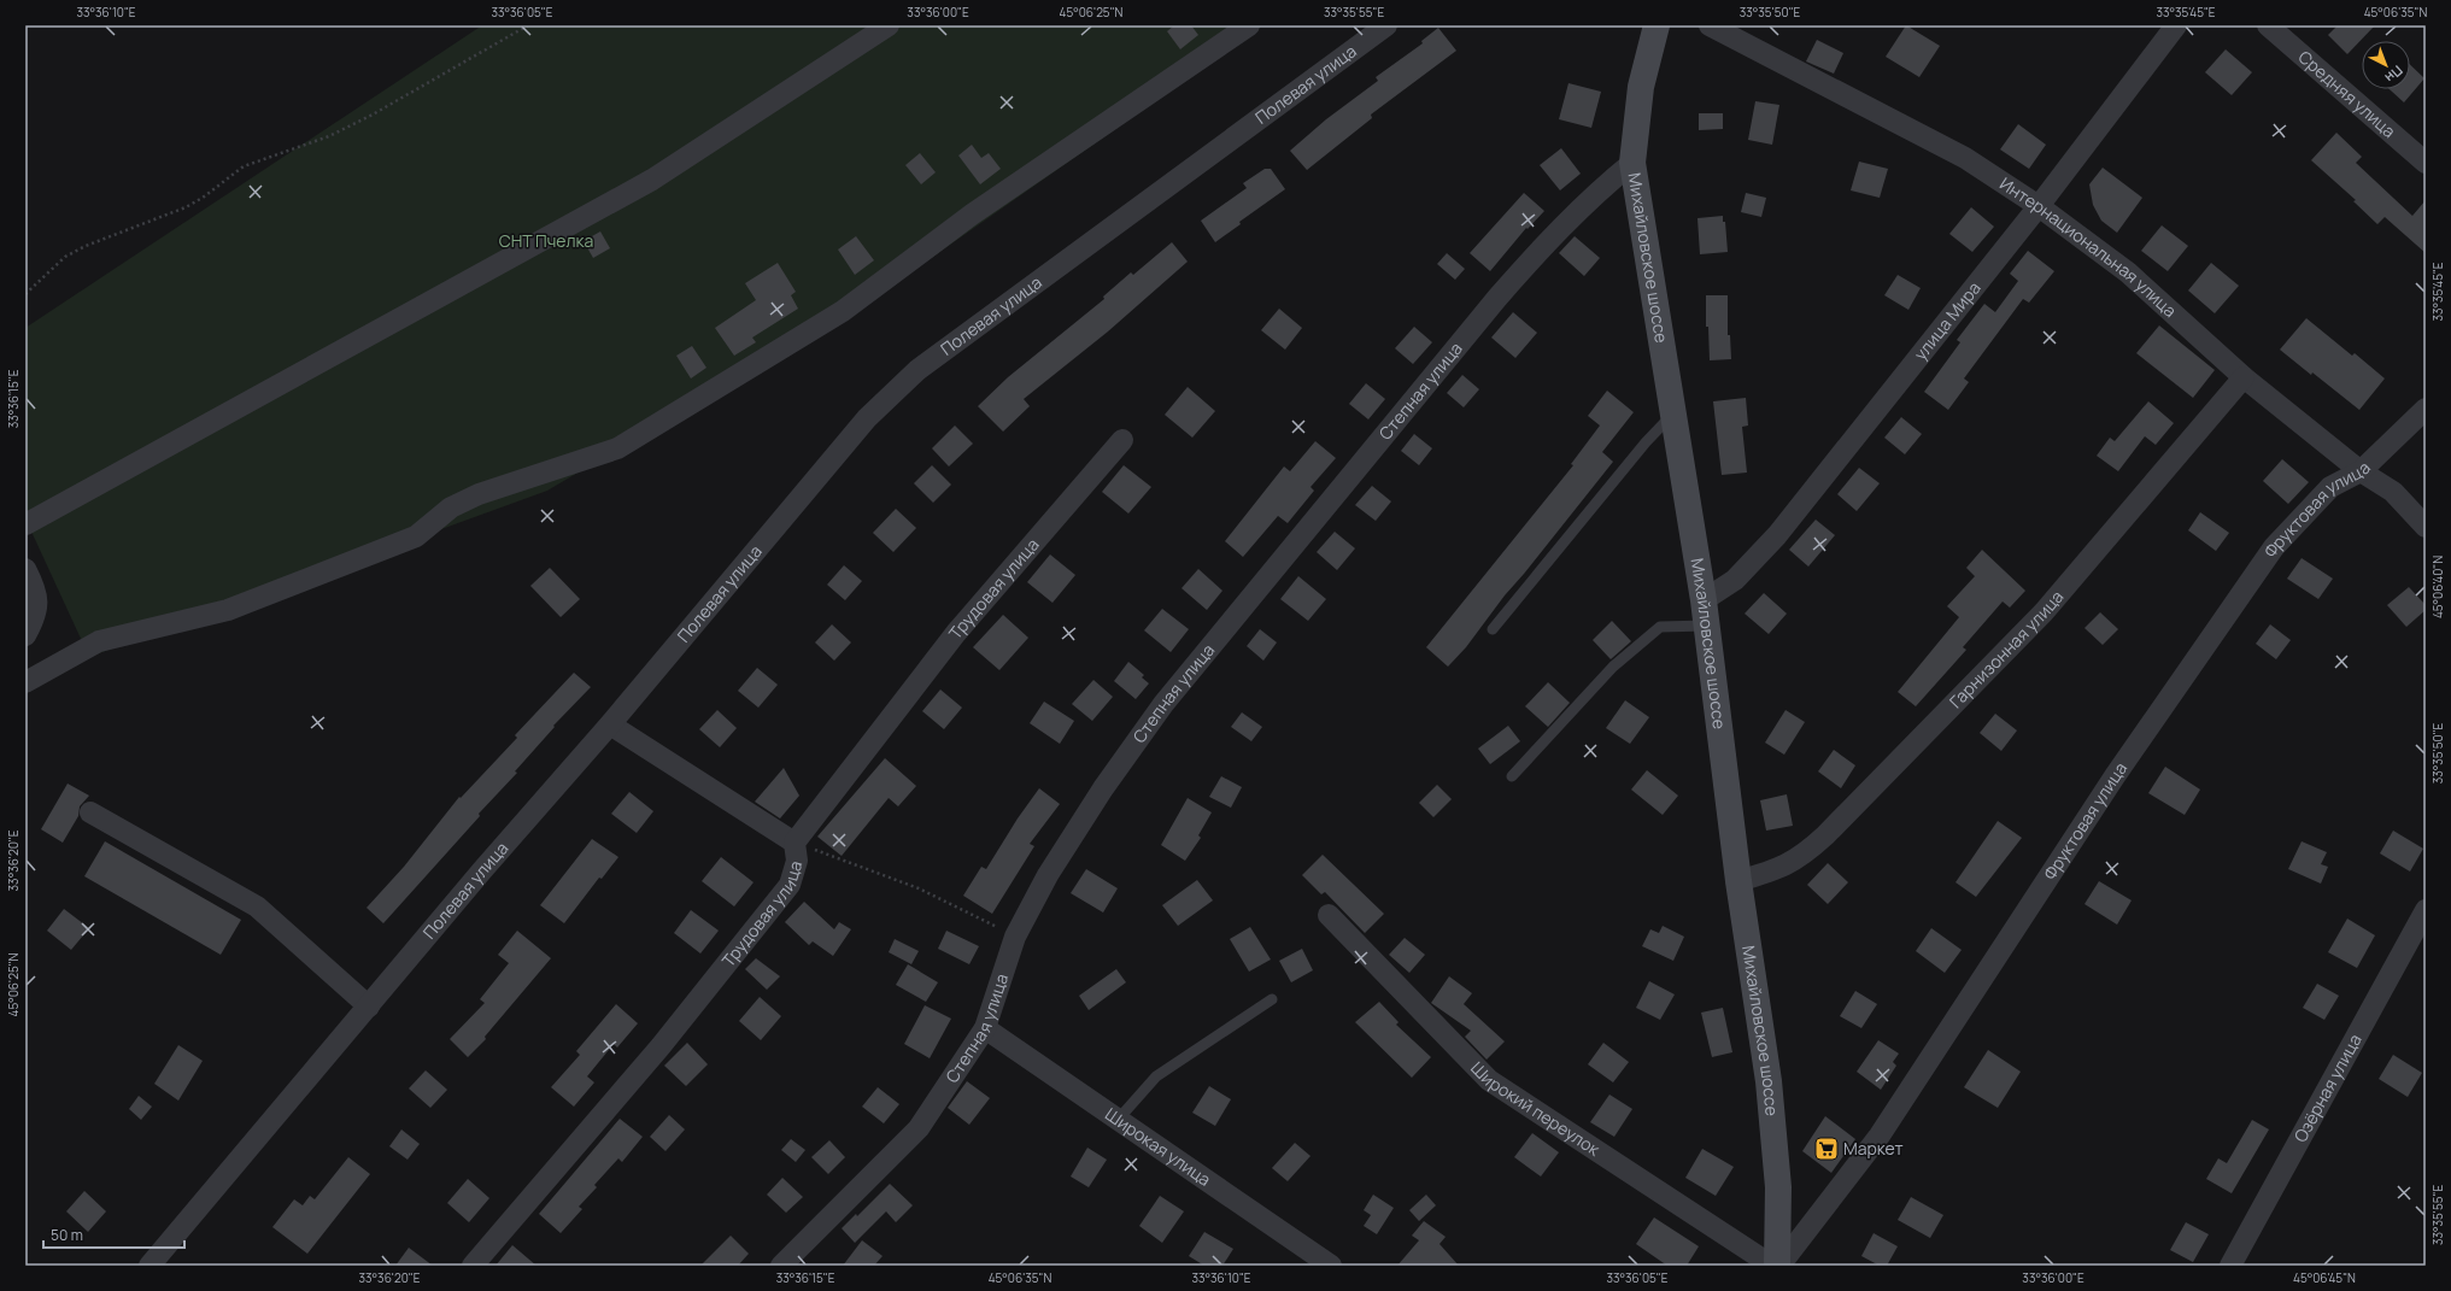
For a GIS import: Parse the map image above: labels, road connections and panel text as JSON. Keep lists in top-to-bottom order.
{
  "streets": {
    "main road": ["Михайловское шоссе"],
    "street": [
      "Полевая улица",
      "Средняя улица",
      "Интернациональная улица",
      "улица Мира",
      "Степная улица",
      "Фруктовая улица",
      "Трудовая улица",
      "Гарнизонная улица",
      "Озёрная улица",
      "Широкий переулок",
      "Широкая улица"
    ]
  },
  "crossings": [
    ["Интернациональная улица", "улица Мира"],
    ["Интернациональная улица", "Фруктовая улица"],
    ["Интернациональная улица", "Гарнизонная улица"],
    ["Михайловское шоссе", "улица Мира"],
    ["Михайловское шоссе", "Степная улица"],
    ["Михайловское шоссе", "Фруктовая улица"],
    ["Михайловское шоссе", "Гарнизонная улица"],
    ["Степная улица", "Широкая улица"]
  ],
  "parks": ["СНТ Пчелка"],
  "places": {
    "supermarket": ["Маркет"]
  },
  "scale_bar": "50 m",
  "north": "bottom right",
  "coordinates": [
    "33°36'10\"E",
    "33°36'05\"E",
    "33°36'00\"E",
    "45°06'25\"N",
    "33°35'55\"E",
    "33°35'50\"E",
    "33°35'45\"E",
    "45°06'35\"N",
    "33°36'15\"E",
    "45°06'40\"N",
    "33°36'20\"E",
    "45°06'45\"N"
  ]
}
